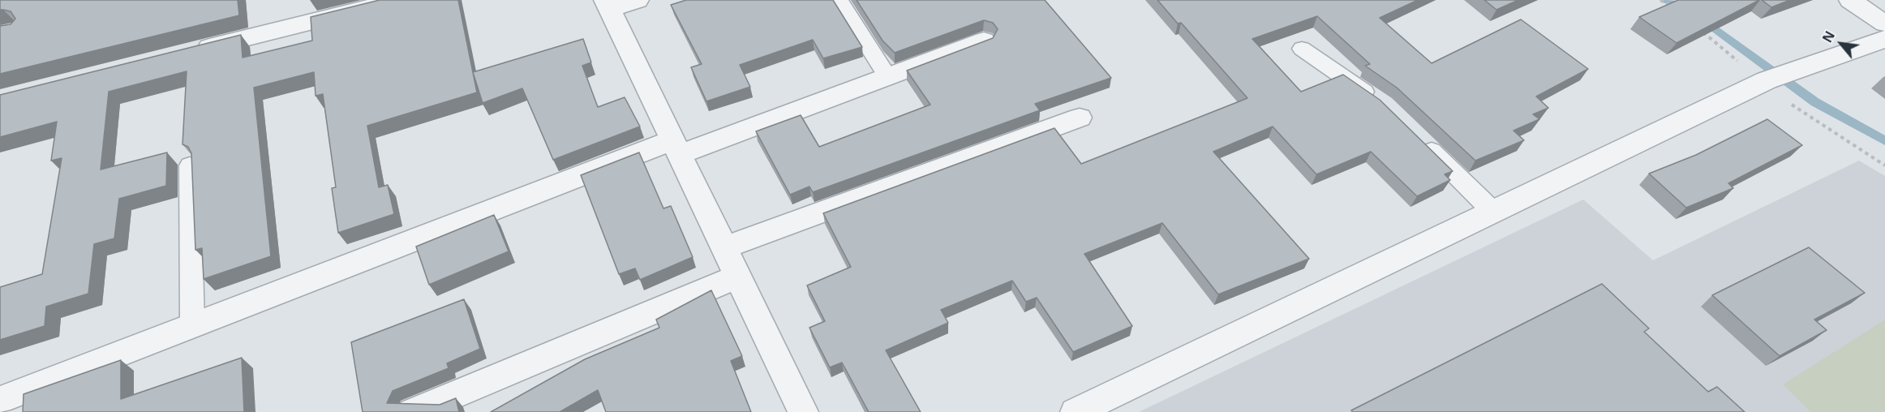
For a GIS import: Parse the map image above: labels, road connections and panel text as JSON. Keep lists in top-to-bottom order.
{
  "north": "top left"
}
